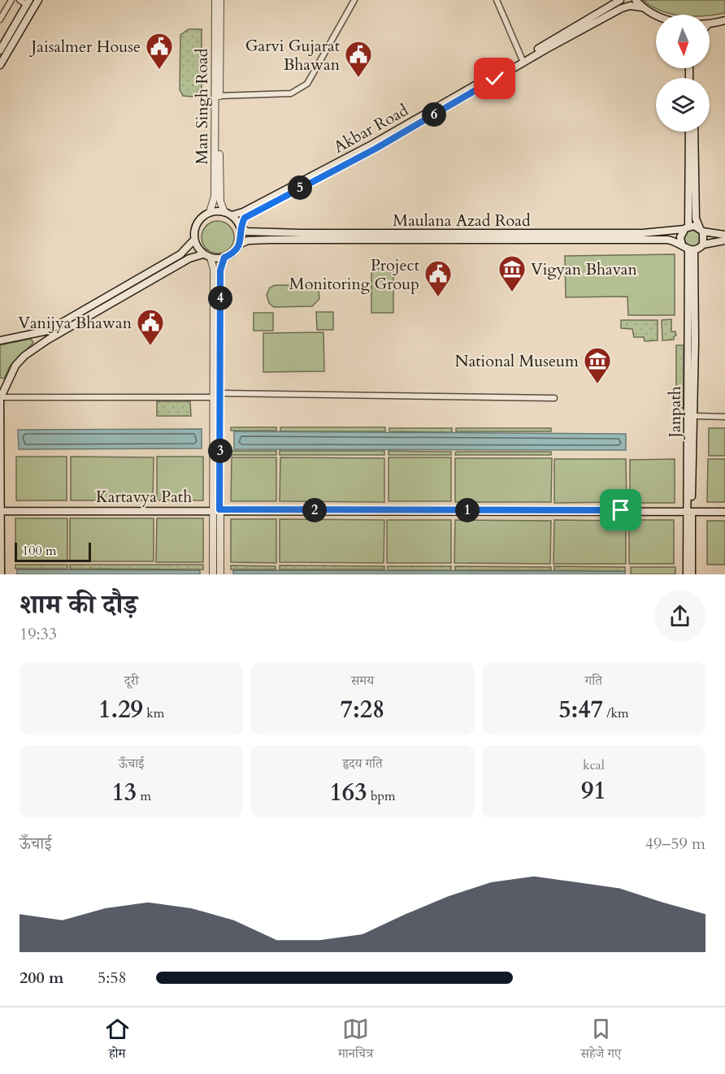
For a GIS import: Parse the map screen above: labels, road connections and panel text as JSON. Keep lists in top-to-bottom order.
{
  "streets": {
    "main road": [
      "Akbar Road",
      "Maulana Azad Road",
      "Janpath",
      "Kartavya Path"
    ],
    "street": ["Man Singh Road"]
  },
  "crossings": [
    ["Man Singh Road", "Akbar Road"],
    ["Man Singh Road", "Maulana Azad Road"],
    ["Akbar Road", "Maulana Azad Road"],
    ["Maulana Azad Road", "Janpath"],
    ["Janpath", "Kartavya Path"]
  ],
  "places": {
    "public building": [
      "Jaisalmer House",
      "Garvi Gujarat Bhawan",
      "Project Monitoring Group",
      "Vanijya Bhawan"
    ],
    "museum": ["Vigyan Bhavan", "National Museum"]
  },
  "scale_bar": "100 m",
  "north": "bottom",
  "page": {
    "pins": [
      "6",
      "5",
      "4",
      "3",
      "1",
      "2"
    ],
    "scale": "100 m",
    "heading": ["शाम की दौड़", "19:33"],
    "stats": [
      ["दूरी", "1.29 km"],
      ["समय", "7:28"],
      ["गति", "5:47 /km"],
      ["ऊँचाई", "13 m"],
      ["हृदय गति", "163 bpm"],
      ["kcal", "91"]
    ],
    "chart": ["ऊँचाई", "49–59 m"],
    "list": [
      {
        "name": "200 m",
        "note": "5:58"
      }
    ],
    "tabs": ["होम", "मानचित्र", "सहेजे गए"]
  }
}
